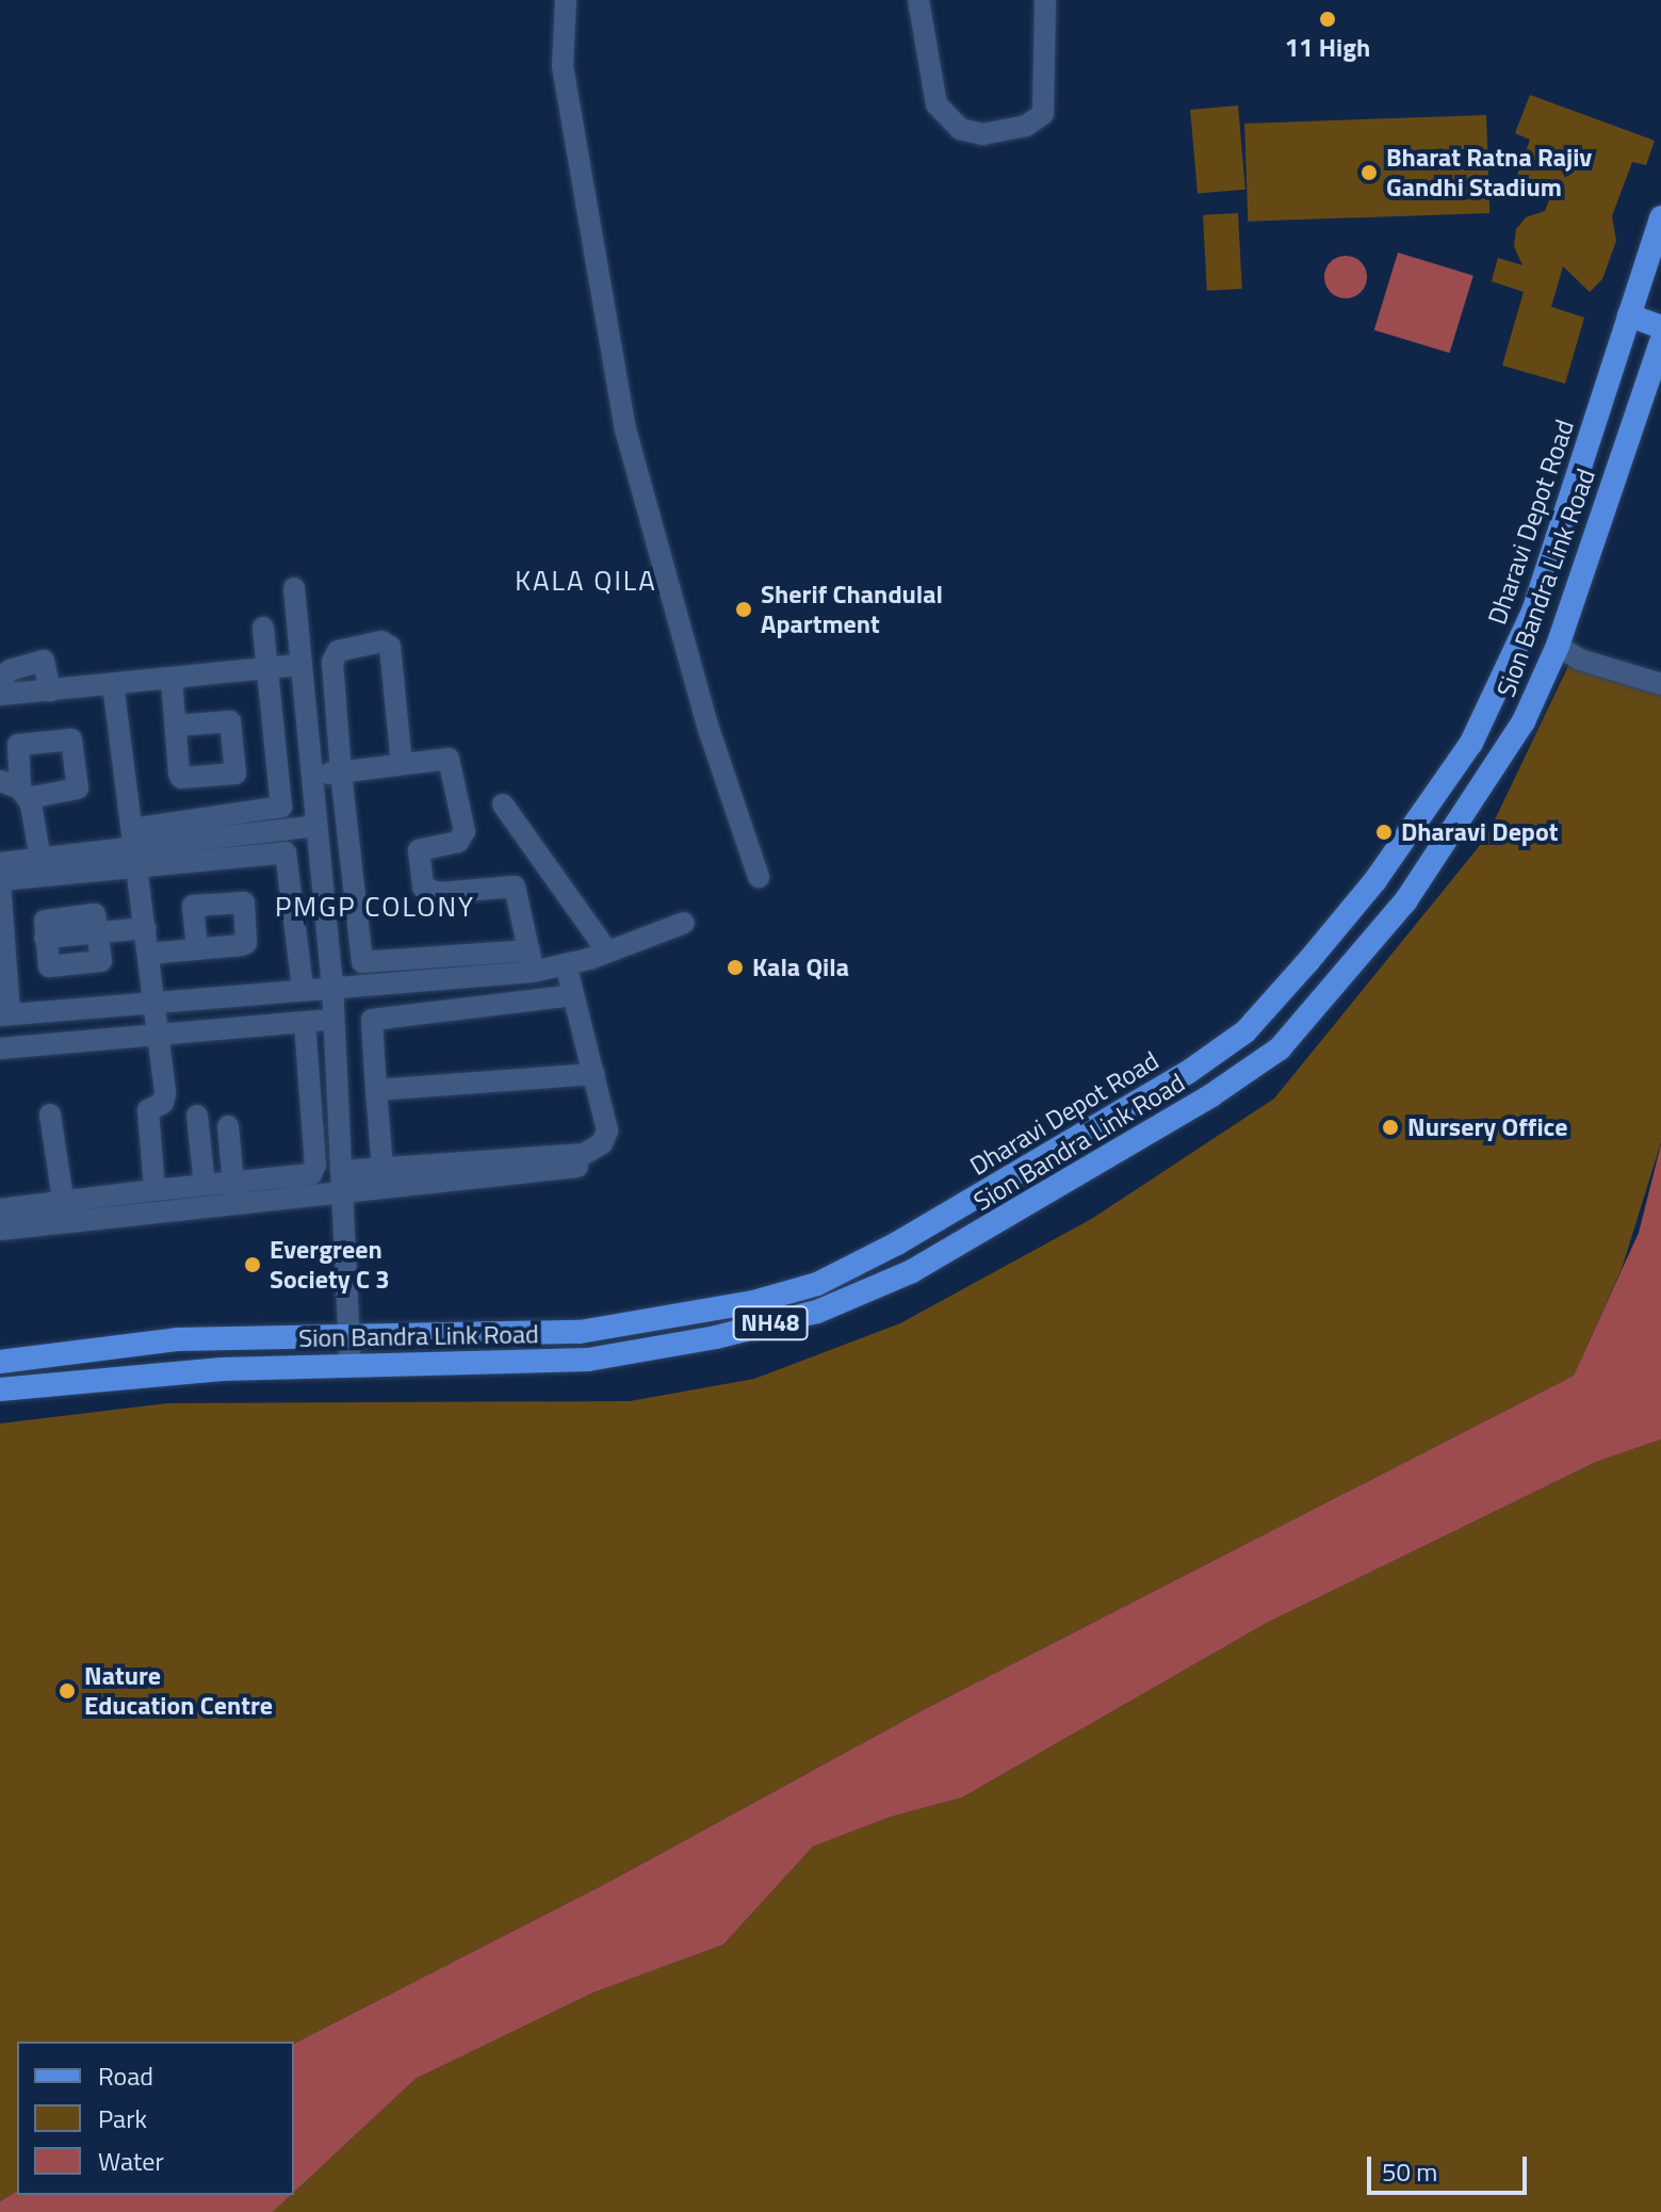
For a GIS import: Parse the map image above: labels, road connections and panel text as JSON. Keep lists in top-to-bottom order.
{
  "streets": {
    "main road": ["Dharavi Depot Road", "Sion Bandra Link Road", "NH48"]
  },
  "districts": ["KALA QILA", "PMGP COLONY"],
  "places": [
    "11 High",
    "Bharat Ratna Rajiv Gandhi Stadium",
    "Sherif Chandulal Apartment",
    "Dharavi Depot",
    "Kala Qila",
    "Nursery Office",
    "Evergreen Society C 3",
    "Nature Education Centre"
  ],
  "legend": ["Road", "Park", "Water"],
  "scale_bar": "50 m"
}
